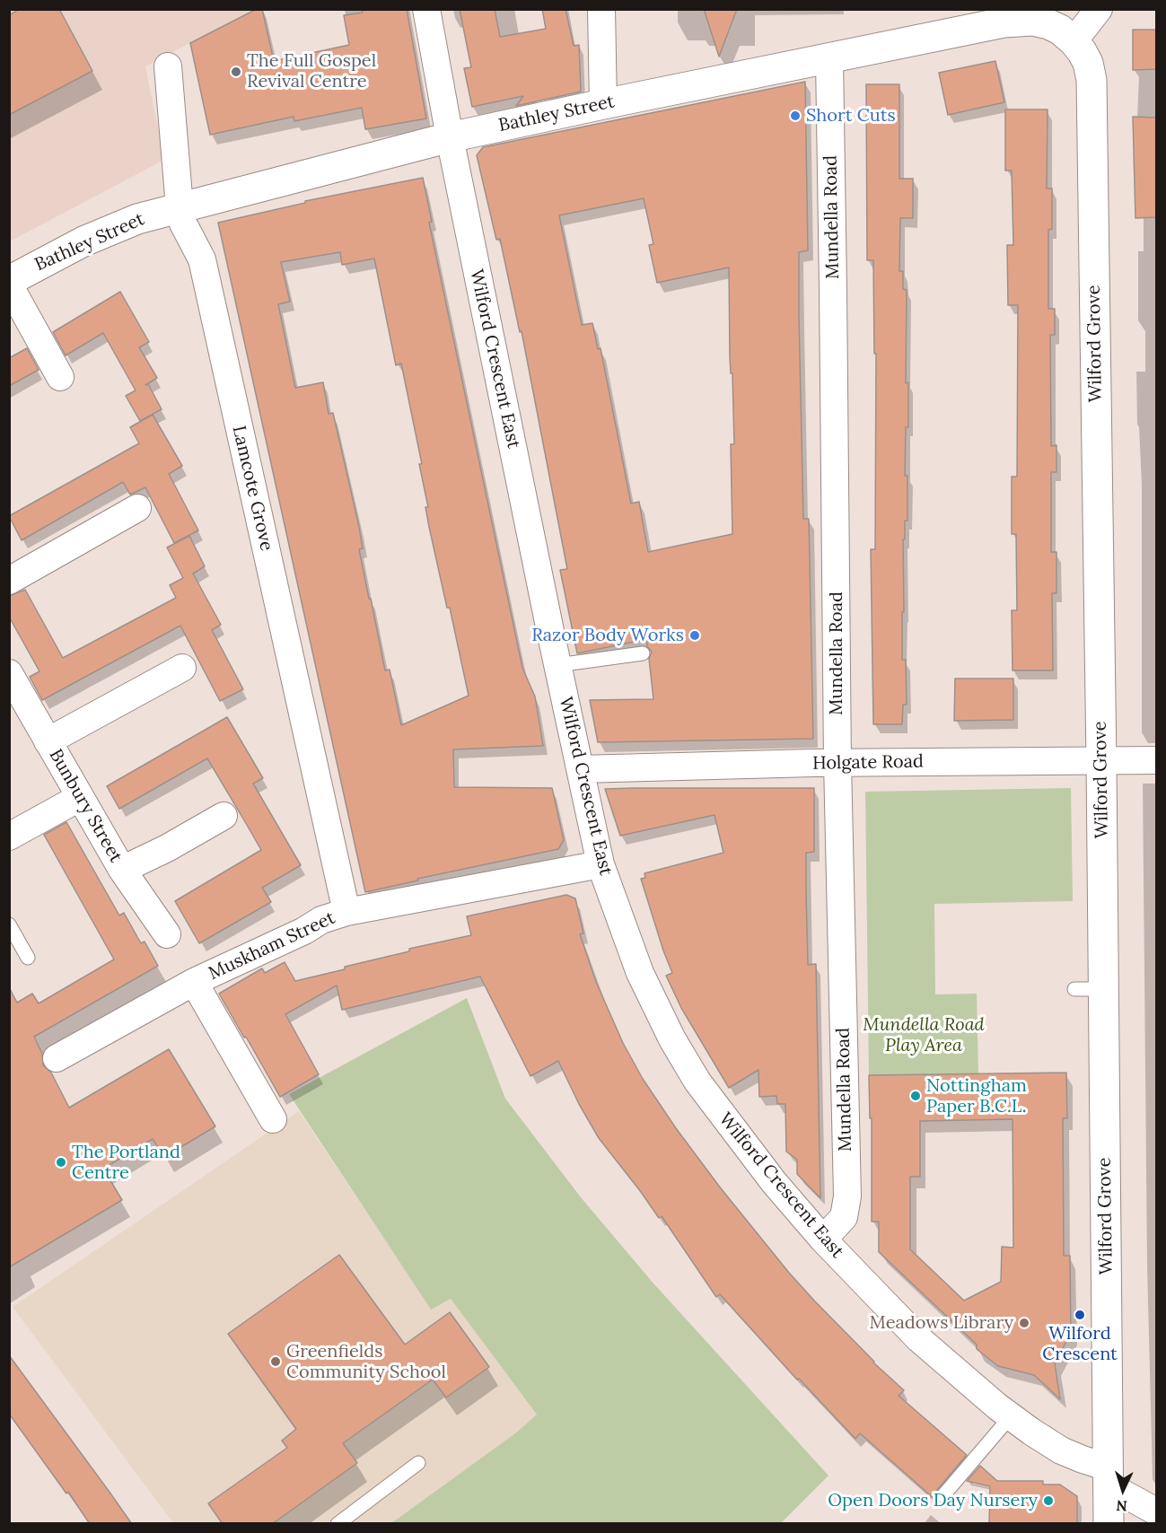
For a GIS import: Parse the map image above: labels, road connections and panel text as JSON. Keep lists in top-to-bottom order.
{
  "streets": {
    "street": [
      "Bathley Street",
      "Mundella Road",
      "Wilford Grove",
      "Wilford Crescent East",
      "Lamcote Grove",
      "Holgate Road",
      "Bunbury Street",
      "Muskham Street"
    ]
  },
  "crossings": [
    ["Bathley Street", "Mundella Road"],
    ["Bathley Street", "Wilford Grove"],
    ["Bathley Street", "Wilford Crescent East"],
    ["Bathley Street", "Lamcote Grove"],
    ["Mundella Road", "Wilford Crescent East"],
    ["Mundella Road", "Holgate Road"],
    ["Wilford Grove", "Wilford Crescent East"],
    ["Wilford Grove", "Holgate Road"],
    ["Wilford Crescent East", "Holgate Road"],
    ["Wilford Crescent East", "Muskham Street"],
    ["Lamcote Grove", "Muskham Street"]
  ],
  "parks": ["Mundella Road Play Area"],
  "places": [
    "The Full Gospel Revival Centre",
    "Short Cuts",
    "Razor Body Works",
    "Nottingham Paper B.C.L.",
    "The Portland Centre",
    "Wilford Crescent",
    "Meadows Library",
    "Greenfields Community School",
    "Open Doors Day Nursery"
  ],
  "north": "bottom"
}
